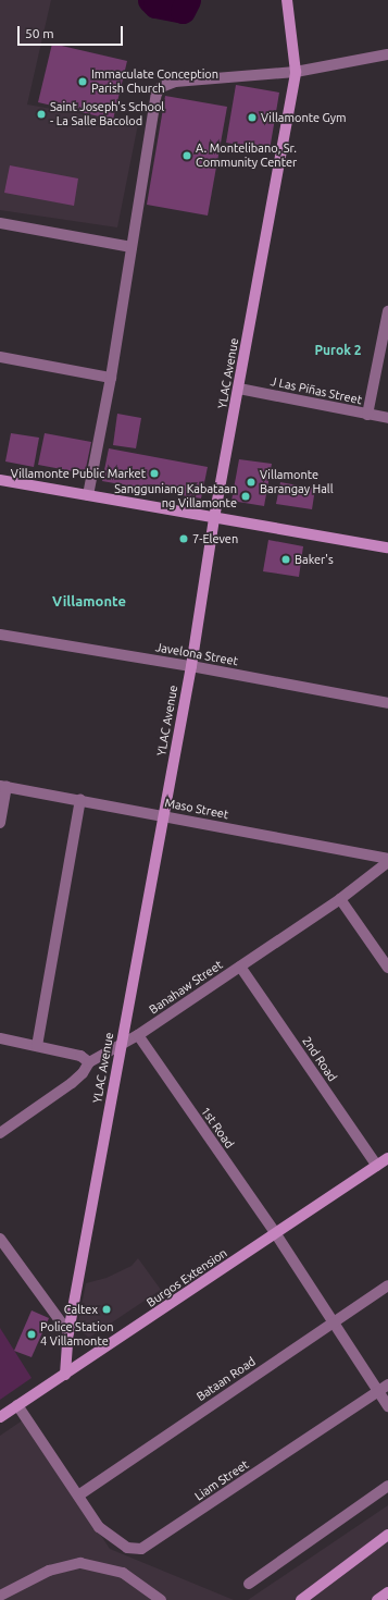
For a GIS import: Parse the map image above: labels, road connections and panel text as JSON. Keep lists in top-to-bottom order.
{
  "streets": {
    "street": [
      "YLAC Avenue",
      "J Las Piñas Street",
      "Javelona Street",
      "Maso Street",
      "Banahaw Street",
      "2nd Road",
      "1st Road",
      "Burgos Extension",
      "Bataan Road",
      "Liam Street"
    ]
  },
  "crossings": [
    ["YLAC Avenue", "J Las Piñas Street"],
    ["YLAC Avenue", "Javelona Street"],
    ["YLAC Avenue", "Maso Street"],
    ["YLAC Avenue", "Banahaw Street"],
    ["YLAC Avenue", "Burgos Extension"],
    ["Banahaw Street", "2nd Road"],
    ["Banahaw Street", "1st Road"],
    ["2nd Road", "Burgos Extension"],
    ["1st Road", "Burgos Extension"],
    ["1st Road", "Bataan Road"],
    ["1st Road", "Liam Street"],
    ["Burgos Extension", "Liam Street"],
    ["Bataan Road", "Liam Street"]
  ],
  "districts": ["Purok 2", "Villamonte"],
  "places": [
    "Immaculate Conception Parish Church",
    "Saint Joseph's School - La Salle Bacolod",
    "Villamonte Gym",
    "A. Montelibano, Sr. Community Center",
    "Villamonte Public Market",
    "Villamonte Barangay Hall",
    "Sangguniang Kabataan ng Villamonte",
    "7-Eleven",
    "Baker's",
    "Caltex",
    "Police Station 4 Villamonte"
  ],
  "scale_bar": "50 m"
}
